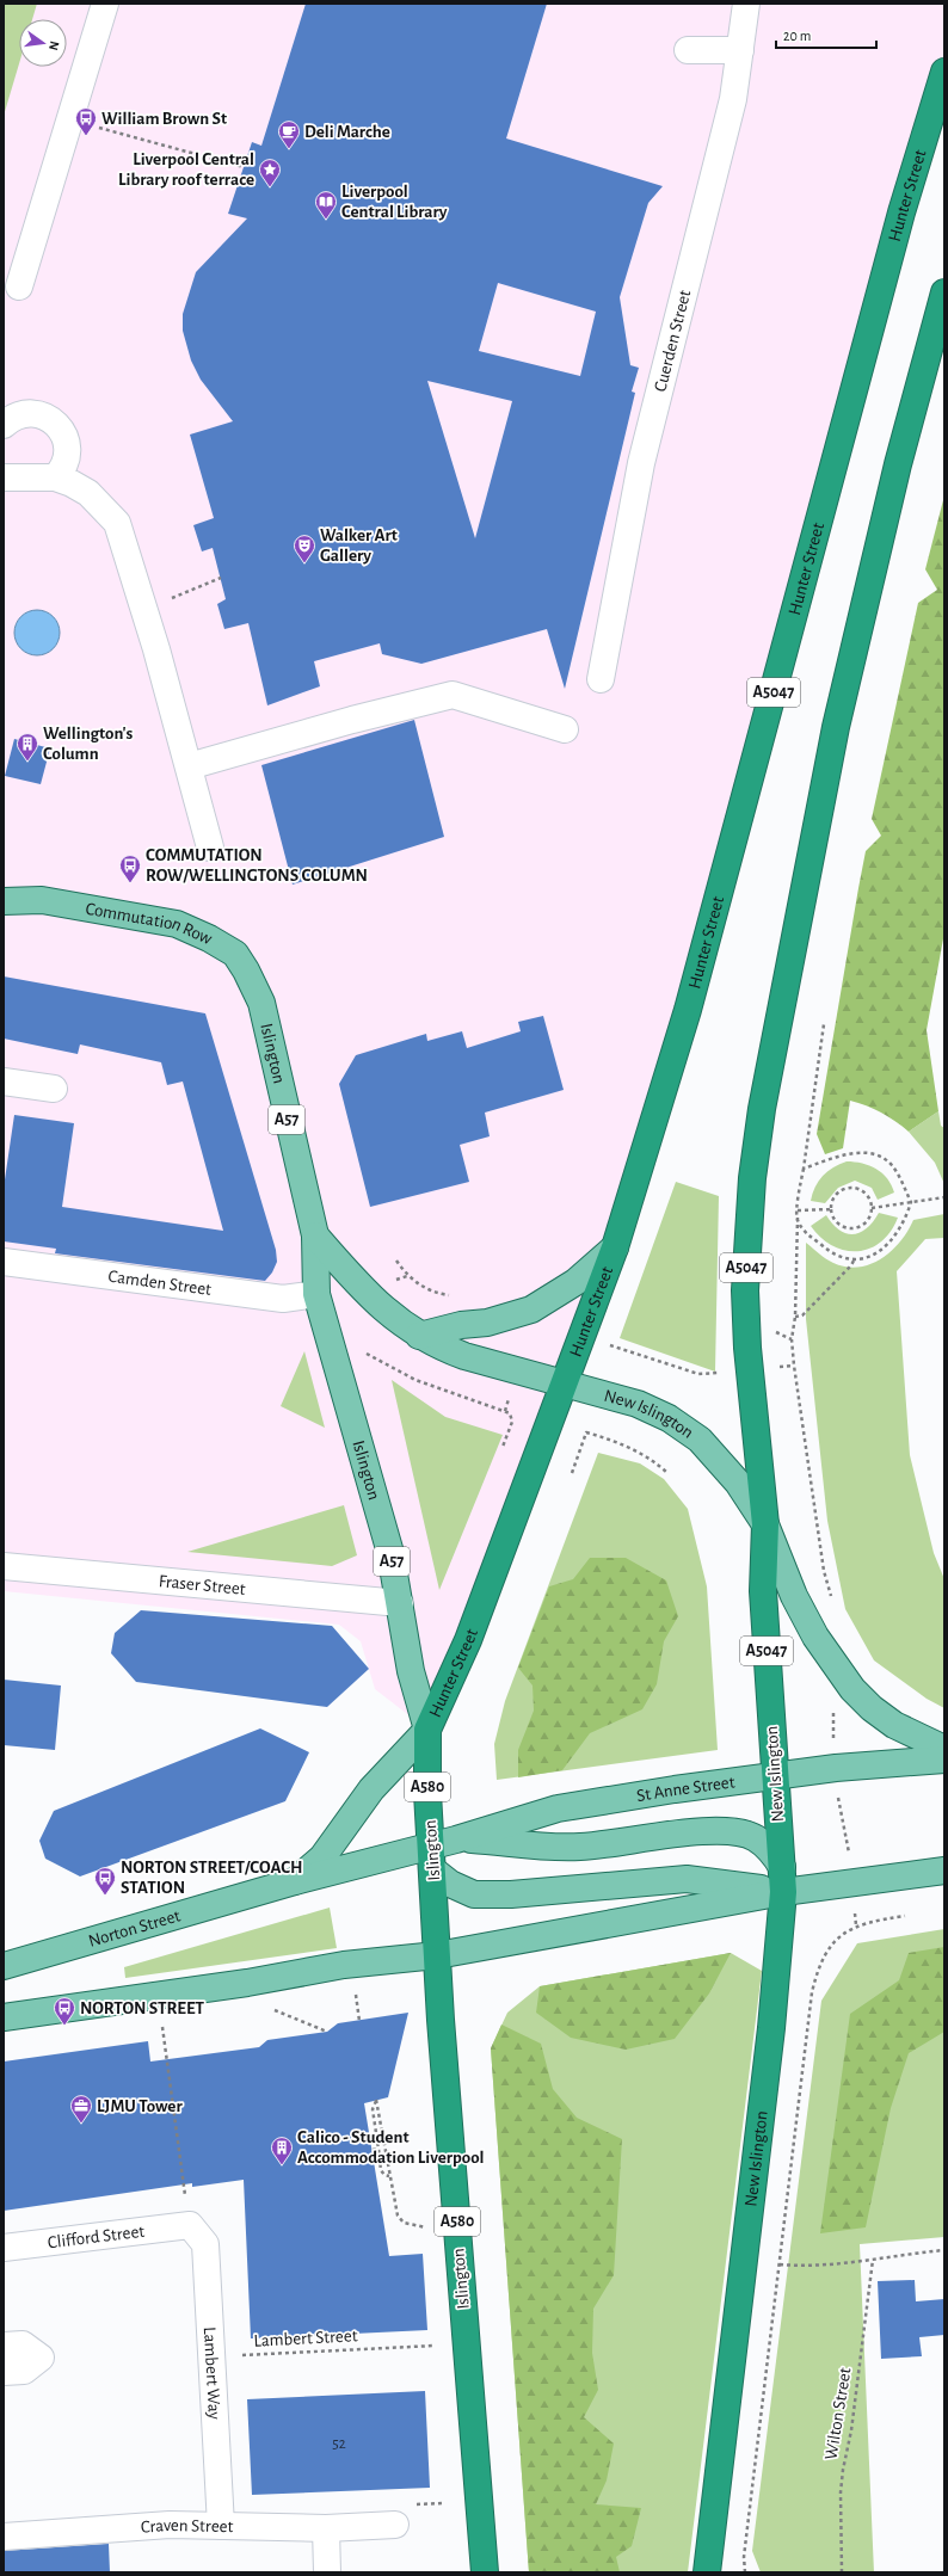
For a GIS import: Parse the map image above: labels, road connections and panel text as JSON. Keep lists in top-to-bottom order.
{
  "streets": {
    "highway": [
      "Hunter Street",
      "A5047",
      "Islington",
      "New Islington",
      "A580"
    ],
    "main road": [
      "Commutation Row",
      "A57",
      "St Anne Street",
      "Norton Street"
    ],
    "street": [
      "Cuerden Street",
      "Camden Street",
      "Fraser Street",
      "Clifford Street",
      "Lambert Way",
      "Craven Street"
    ],
    "path": ["Lambert Street", "Wilton Street"]
  },
  "crossings": [
    ["Hunter Street", "A5047"],
    ["Hunter Street", "Islington"],
    ["Hunter Street", "New Islington"],
    ["A5047", "New Islington"],
    ["Commutation Row", "Islington"],
    ["Islington", "Camden Street"],
    ["Islington", "New Islington"],
    ["Islington", "Fraser Street"],
    ["Islington", "St Anne Street"],
    ["Islington", "Norton Street"],
    ["New Islington", "St Anne Street"],
    ["St Anne Street", "Norton Street"],
    ["Clifford Street", "Lambert Way"],
    ["Lambert Street", "Lambert Way"],
    ["Lambert Way", "Craven Street"]
  ],
  "places": {
    "bus stop": [
      "William Brown St",
      "COMMUTATION ROW/WELLINGTONS COLUMN",
      "NORTON STREET/COACH STATION",
      "NORTON STREET"
    ],
    "cafe": ["Deli Marche"],
    "place": ["Liverpool Central Library roof terrace"],
    "library": ["Liverpool Central Library"],
    "theatre": ["Walker Art Gallery"],
    "building": ["Wellington's Column", "Calico - Student Accommodation Liverpool"],
    "office": ["LJMU Tower"]
  },
  "house_numbers": ["52"],
  "scale_bar": "20 m",
  "north": "right"
}
